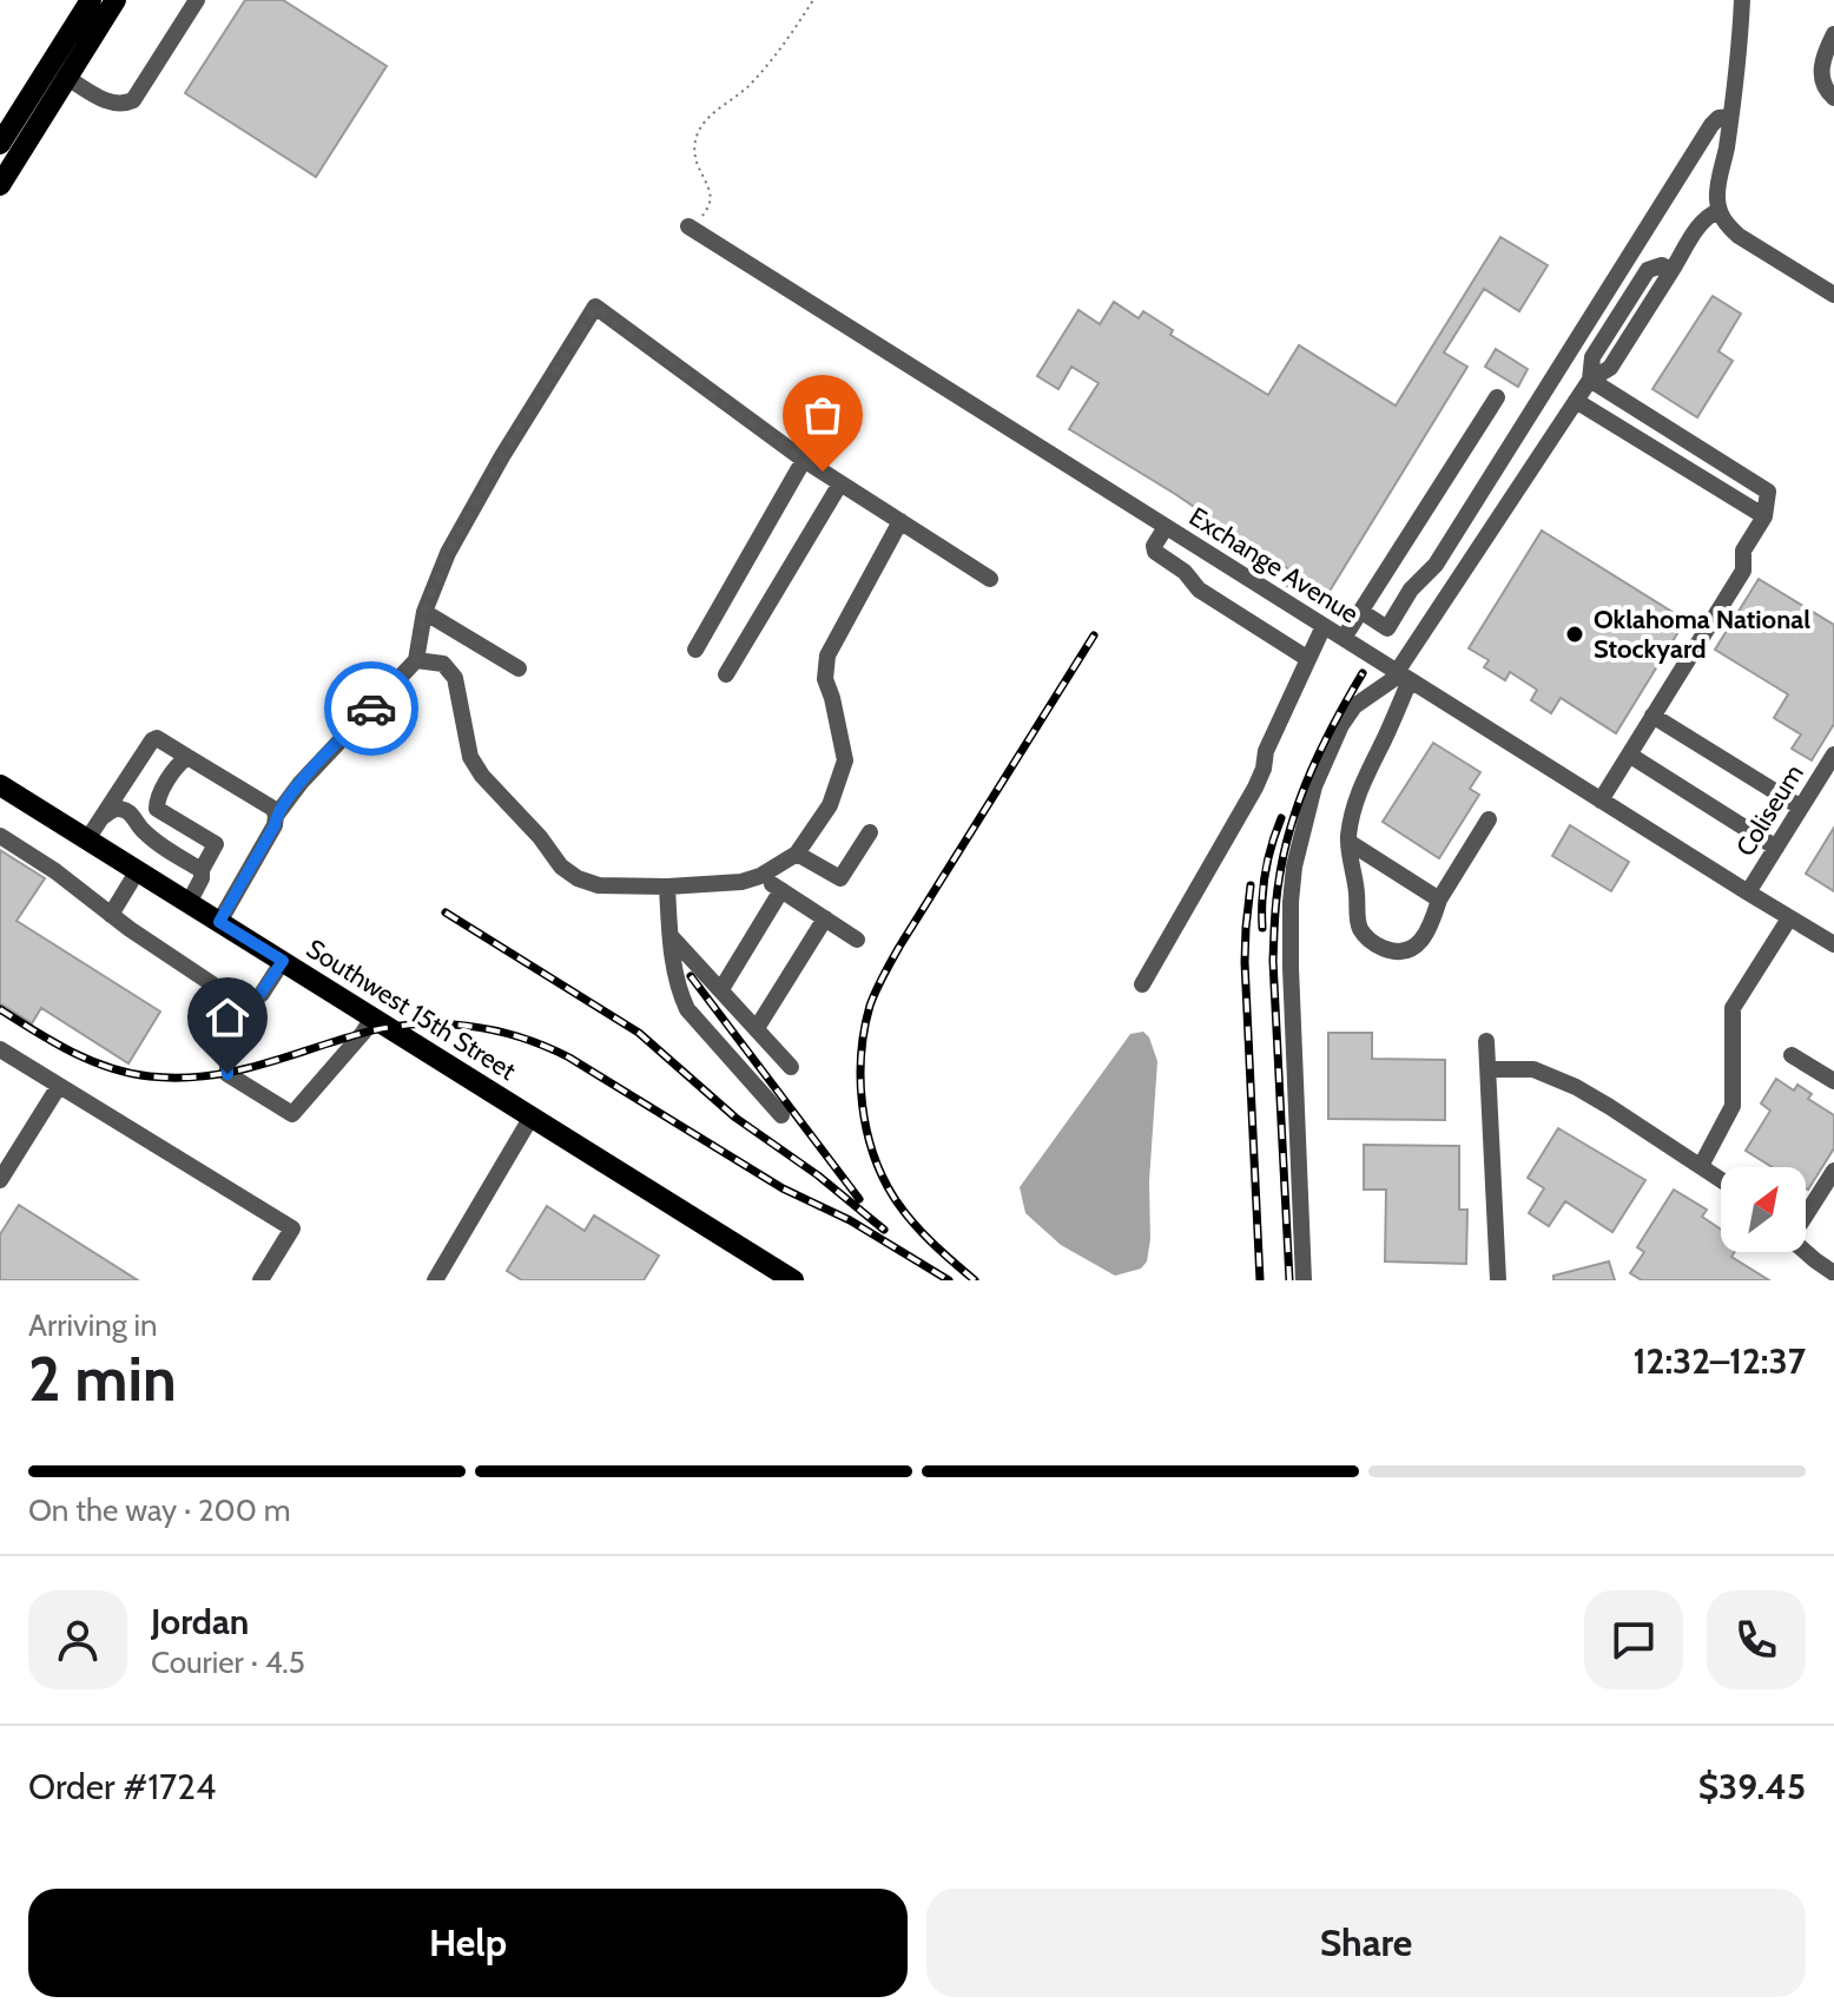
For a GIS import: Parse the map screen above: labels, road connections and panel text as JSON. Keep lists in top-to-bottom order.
{
  "streets": {
    "main road": ["Southwest 15th Street"],
    "street": ["Exchange Avenue", "Coliseum"]
  },
  "crossings": [
    ["Exchange Avenue", "Coliseum"]
  ],
  "places": ["Oklahoma National Stockyard"],
  "north": "top right",
  "page": {
    "heading": ["2 min", "Arriving in", "12:32–12:37"],
    "panel": [
      "Jordan",
      "Courier · 4.5",
      "Order #1724",
      "$39.45"
    ],
    "bar": "On the way · 200 m",
    "buttons": ["Help", "Share"]
  }
}
